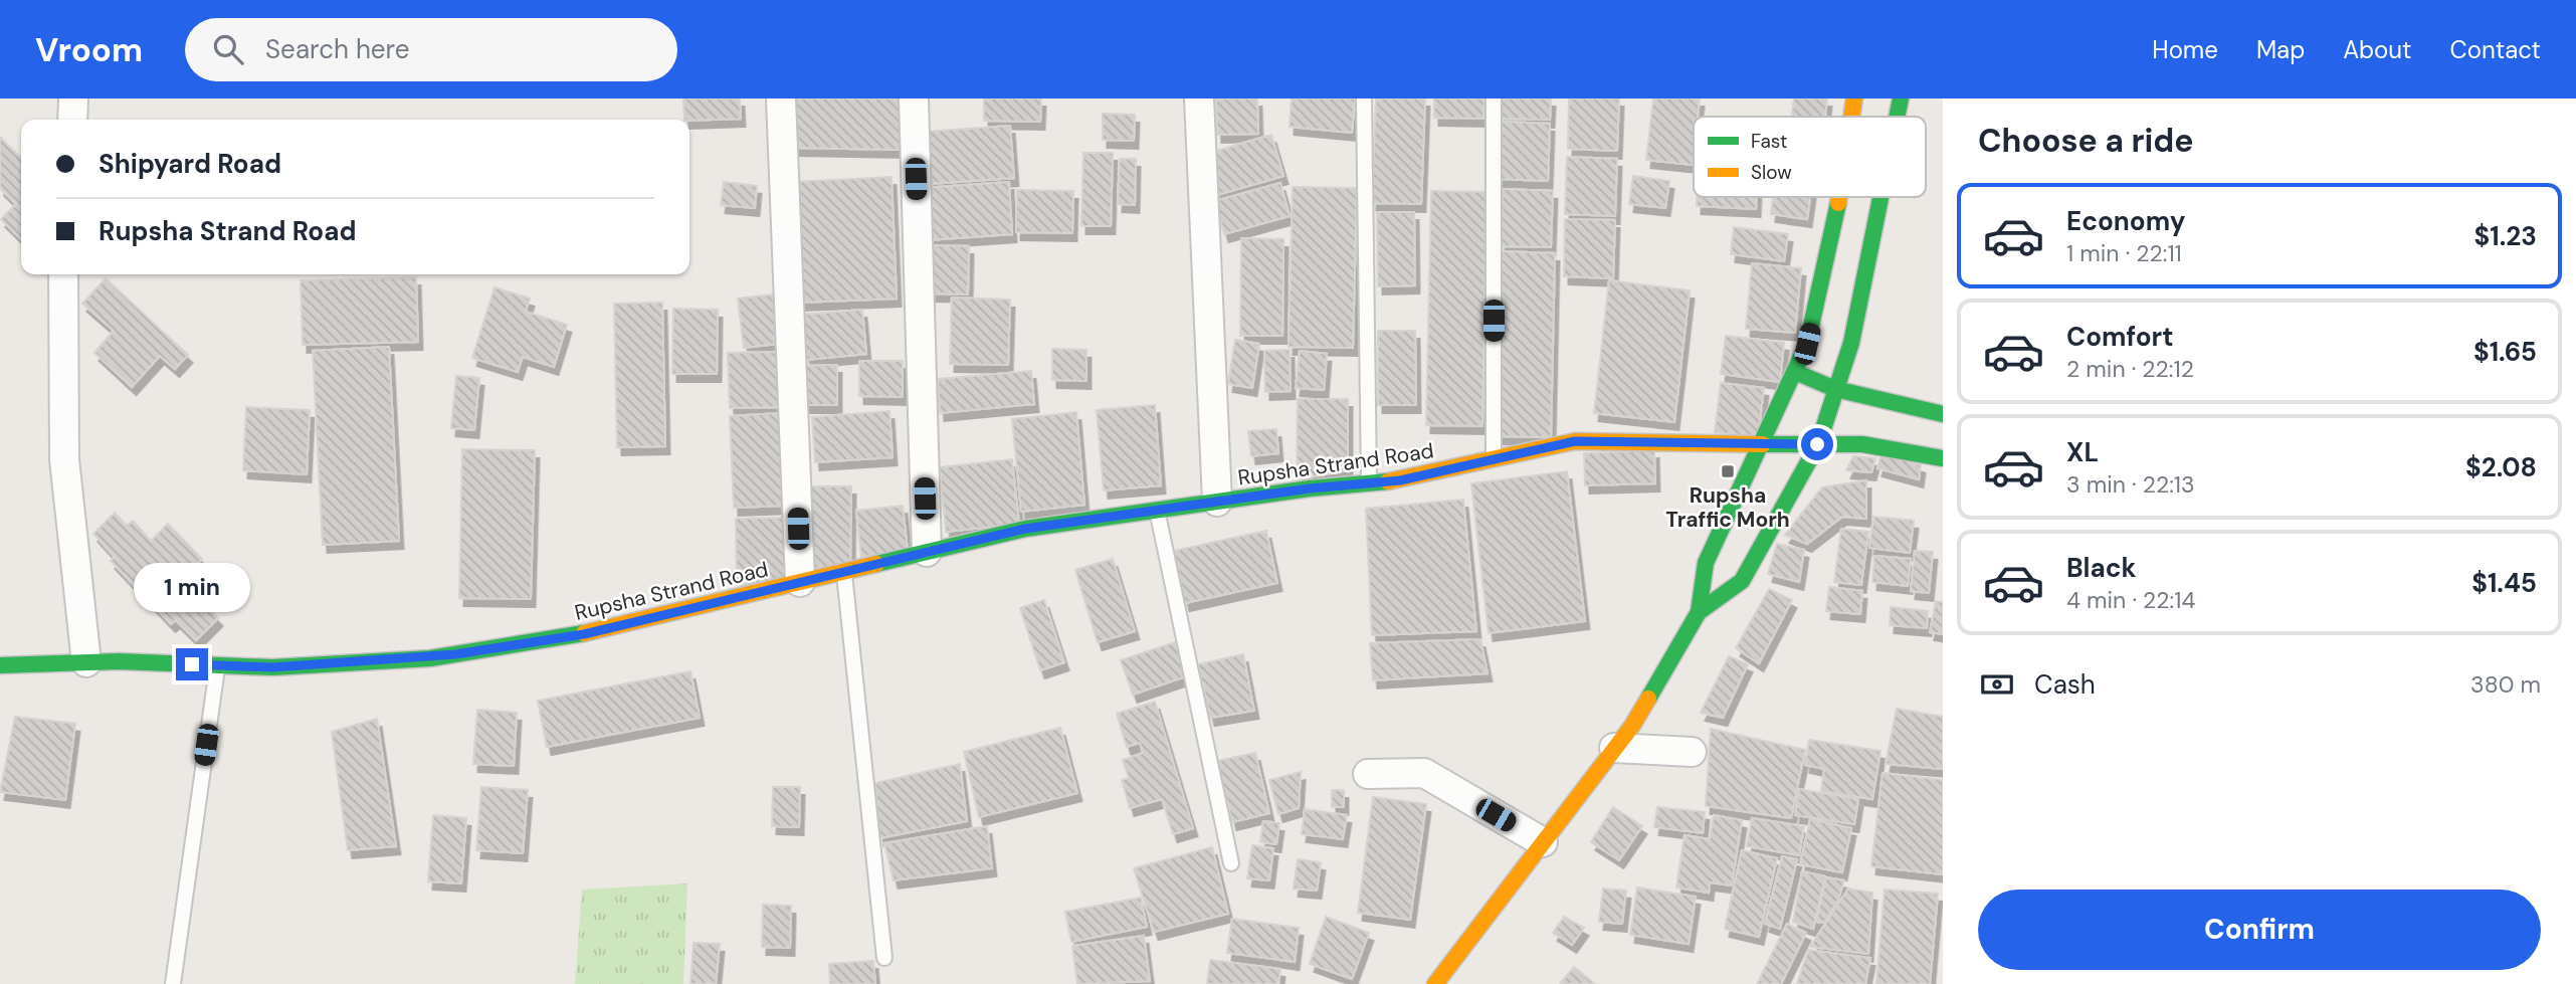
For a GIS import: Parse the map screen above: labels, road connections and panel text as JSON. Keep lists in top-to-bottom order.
{
  "streets": {
    "main road": ["Rupsha Strand Road"]
  },
  "places": {
    "transit": ["Rupsha Traffic Morh"]
  },
  "legend": ["Fast", "Slow"],
  "page": {
    "header": "Vroom",
    "search": "Search here",
    "nav": [
      "Home",
      "Map",
      "About",
      "Contact"
    ],
    "heading": "Choose a ride",
    "banner": ["Shipyard Road", "Rupsha Strand Road"],
    "list": [
      {
        "name": "Economy",
        "note": "1 min · 22:11",
        "value": "$1.23"
      },
      {
        "name": "Comfort",
        "note": "2 min · 22:12",
        "value": "$1.65"
      },
      {
        "name": "XL",
        "note": "3 min · 22:13",
        "value": "$2.08"
      },
      {
        "name": "Black",
        "note": "4 min · 22:14",
        "value": "$1.45"
      }
    ],
    "bubble": "1 min",
    "pay": ["Cash", "380 m"],
    "buttons": "Confirm"
  }
}
